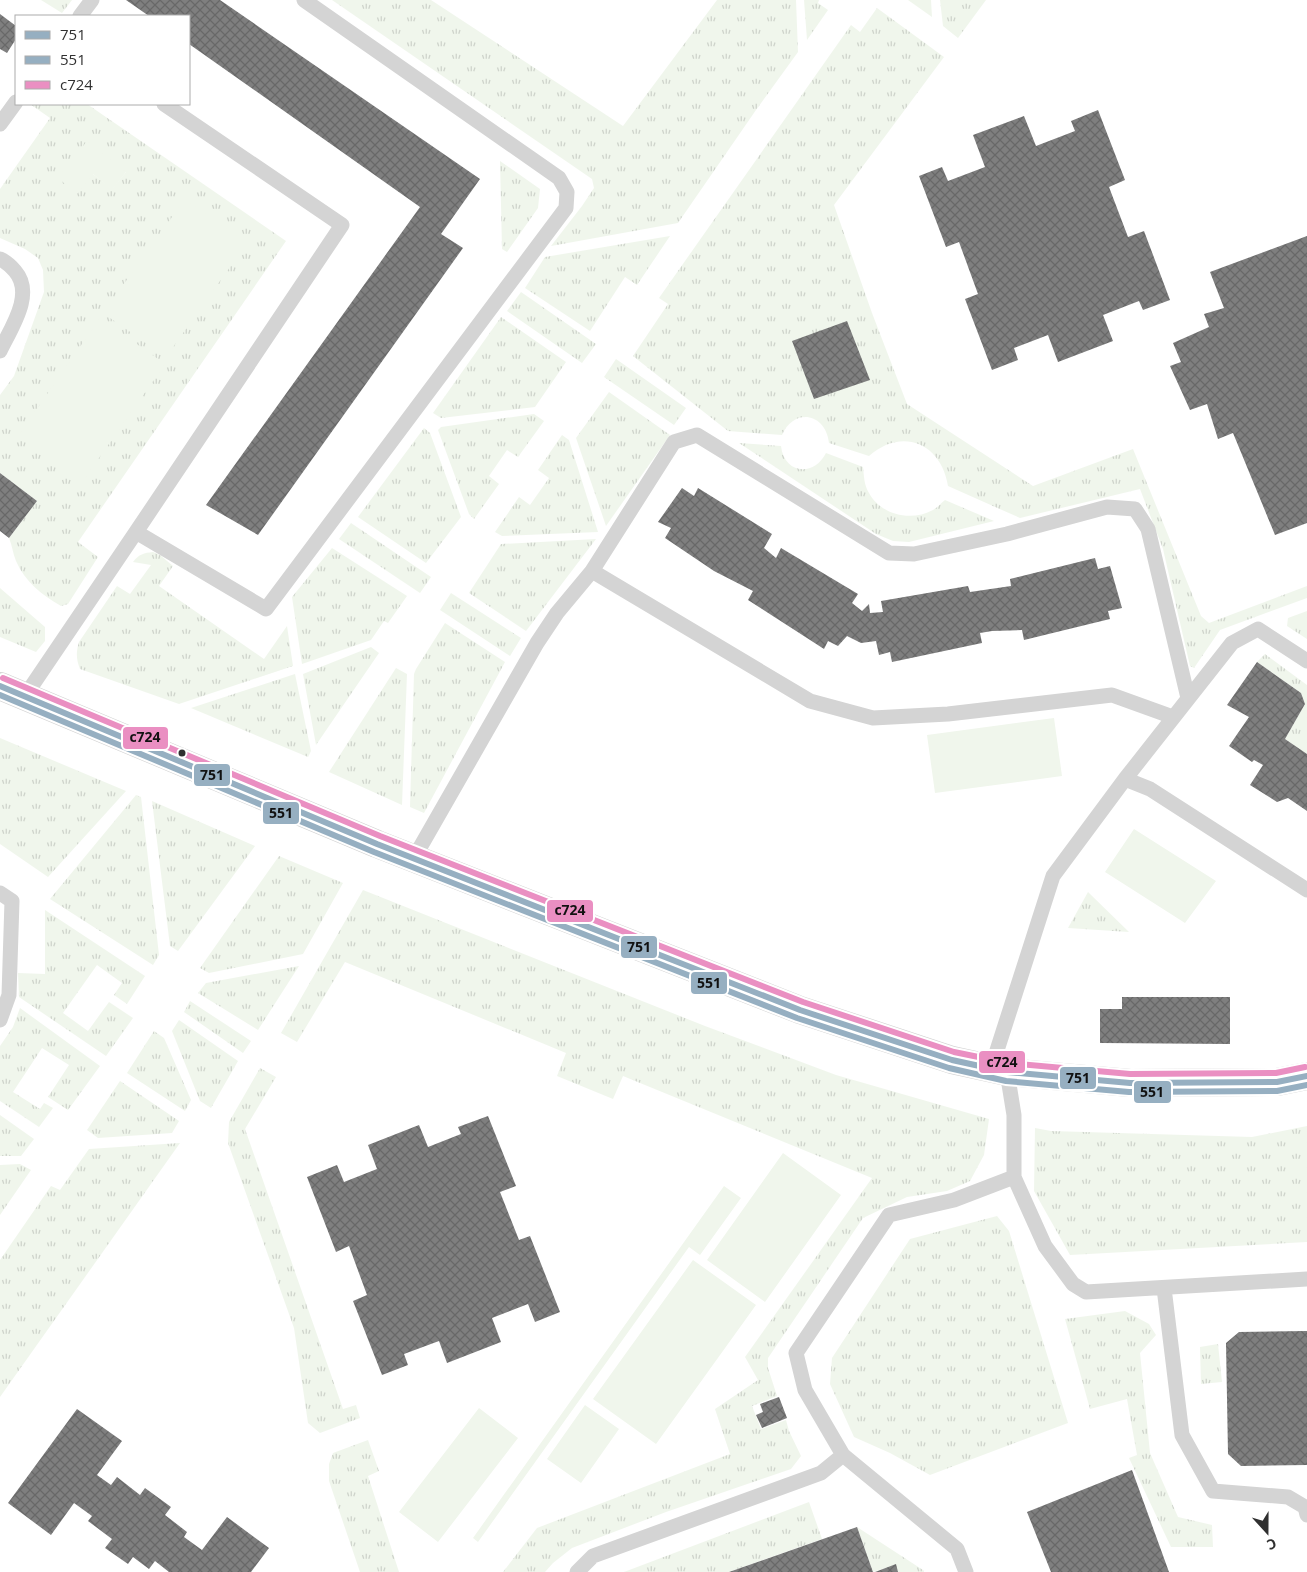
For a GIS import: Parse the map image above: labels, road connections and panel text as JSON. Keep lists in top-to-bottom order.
{
  "lines": ["transit line с724", "transit line 751", "transit line 551"],
  "legend": ["751", "551", "с724"],
  "north": "bottom"
}
